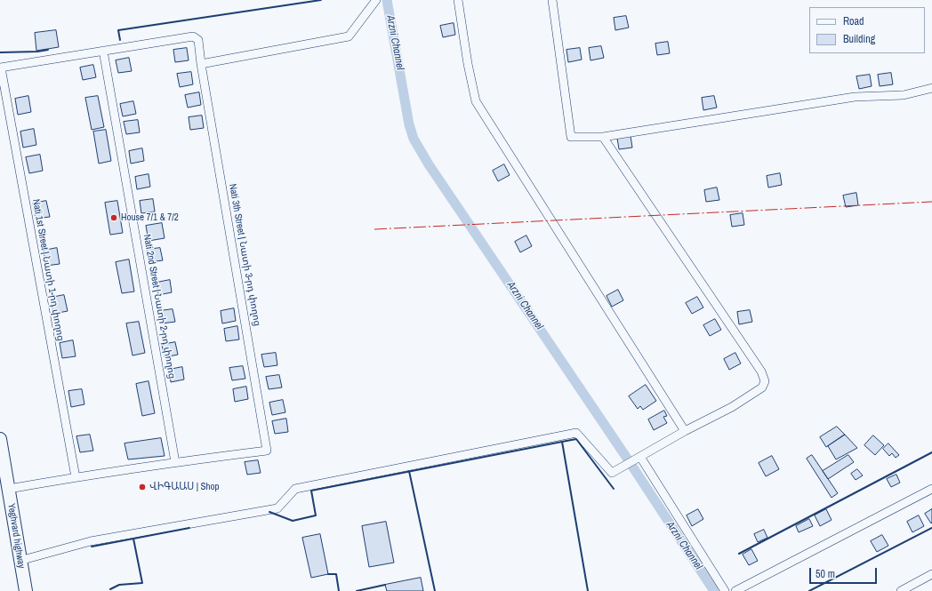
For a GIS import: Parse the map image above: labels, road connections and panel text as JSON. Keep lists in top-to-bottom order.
{
  "streets": {
    "main road": ["Yeghvard highway"],
    "street": ["Nati 3th Street | Նատի 3-րդ փողոց", "Nati 1st Street | Նատի 1-րդ փողոց", "Nati 2nd Street | Նատի 2-րդ փողոց"]
  },
  "crossings": [
    ["Nati 3th Street | Նատի 3-րդ փողոց", "Nati 1st Street | Նատի 1-րդ փողոց"],
    ["Nati 3th Street | Նատի 3-րդ փողոց", "Nati 2nd Street | Նատի 2-րդ փողոց"]
  ],
  "water": ["Arzni Channel"],
  "places": ["House 7/1 & 7/2", "ՎԻԳԱԱՍ | Shop"],
  "legend": ["Road", "Building"],
  "scale_bar": "50 m"
}
